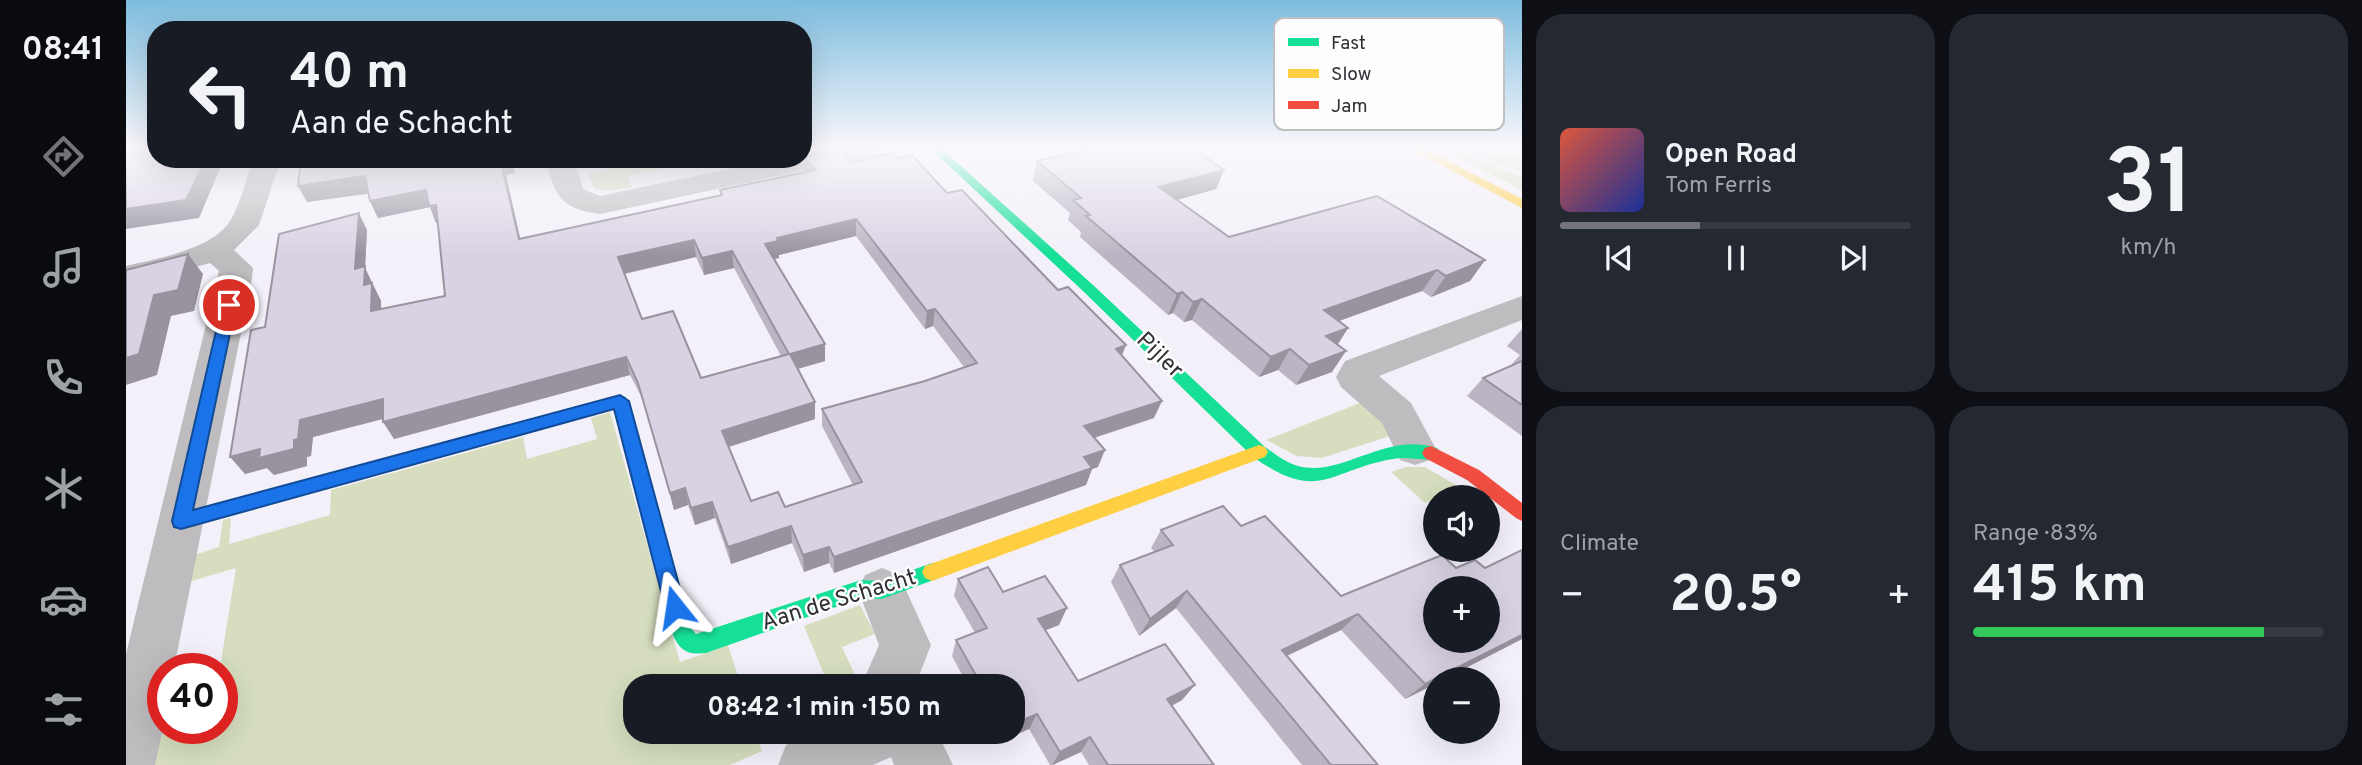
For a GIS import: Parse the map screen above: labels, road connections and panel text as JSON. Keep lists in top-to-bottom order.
{
  "streets": {
    "street": ["Pijler", "Aan de Schacht"]
  },
  "crossings": [
    ["Pijler", "Aan de Schacht"]
  ],
  "legend": ["Fast", "Slow", "Jam"],
  "page": {
    "tabs": "08:41",
    "tile": [
      ["31", "km/h"],
      "Climate",
      ["Range · 83%", "415 km"]
    ],
    "turn": ["40 m", "Aan de Schacht"],
    "song": ["Open Road", "Tom Ferris"],
    "map_buttons": ["+", "−"],
    "heat": ["−", "20.5°", "+"],
    "limit": "40",
    "trip": "08:42 · 1 min · 150 m"
  }
}
